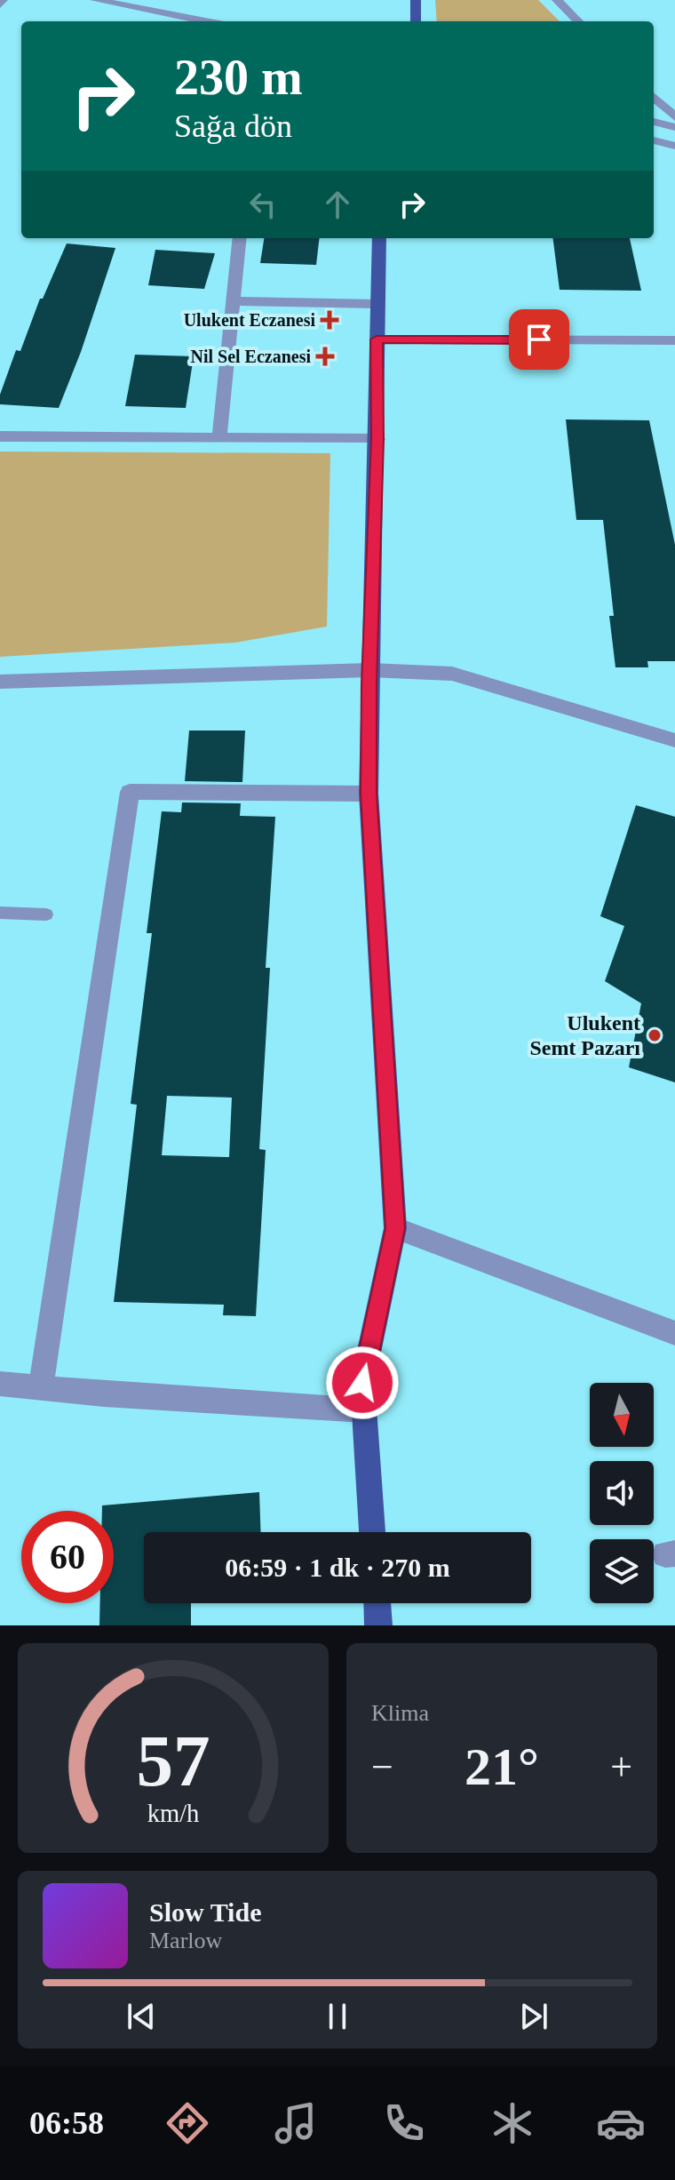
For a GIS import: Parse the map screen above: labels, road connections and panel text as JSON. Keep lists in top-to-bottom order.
{
  "places": {
    "health": ["Ulukent Eczanesi", "Nil Sel Eczanesi"],
    "other": ["Ulukent Semt Pazarı"]
  },
  "north": "bottom",
  "page": {
    "turn": ["230 m", "Sağa dön"],
    "limit": "60",
    "trip": "06:59 · 1 dk · 270 m",
    "tile": "Klima",
    "heat": ["−", "21°", "+"],
    "song": ["Slow Tide", "Marlow"],
    "tabs": "06:58",
    "gauge": ["57", "km/h"]
  }
}
